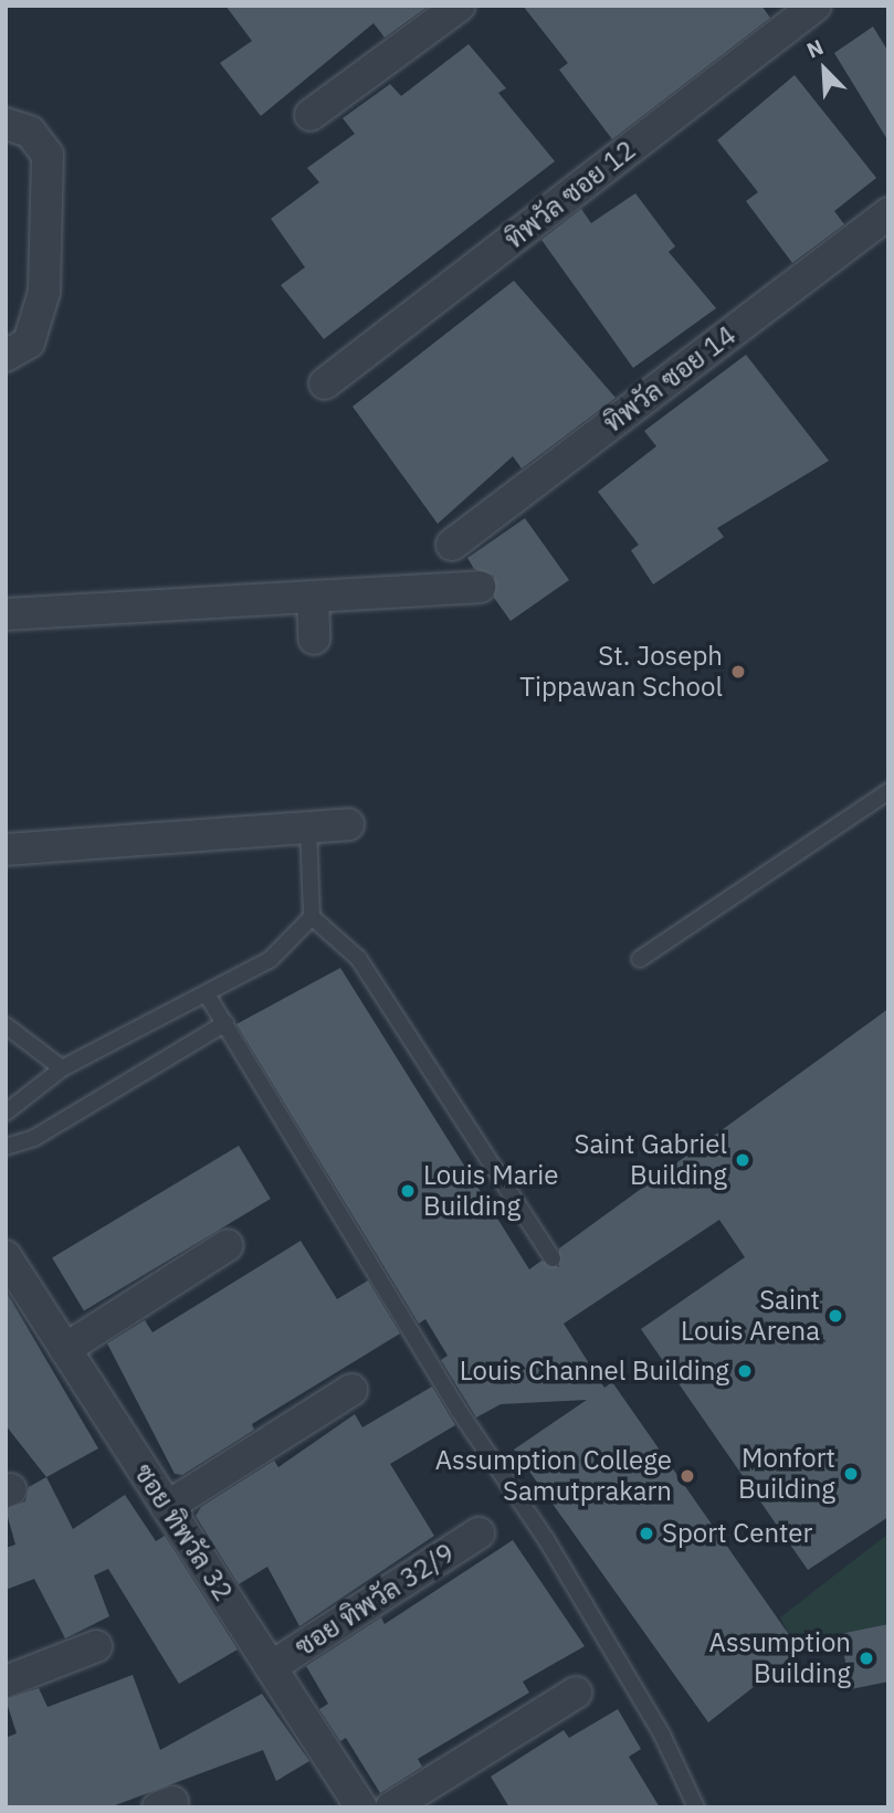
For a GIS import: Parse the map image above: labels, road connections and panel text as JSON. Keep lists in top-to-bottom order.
{
  "streets": {
    "street": [
      "ทิพวัล ซอย 12",
      "ทิพวัล ซอย 14",
      "ซอย ทิพวัล 32",
      "ซอย ทิพวัล 32/9"
    ]
  },
  "crossings": [
    ["ซอย ทิพวัล 32", "ซอย ทิพวัล 32/9"]
  ],
  "places": [
    "St. Joseph Tippawan School",
    "Saint Gabriel Building",
    "Louis Marie Building",
    "Saint Louis Arena",
    "Louis Channel Building",
    "Monfort Building",
    "Assumption College Samutprakarn",
    "Sport Center",
    "Assumption Building"
  ],
  "north": "top left"
}
